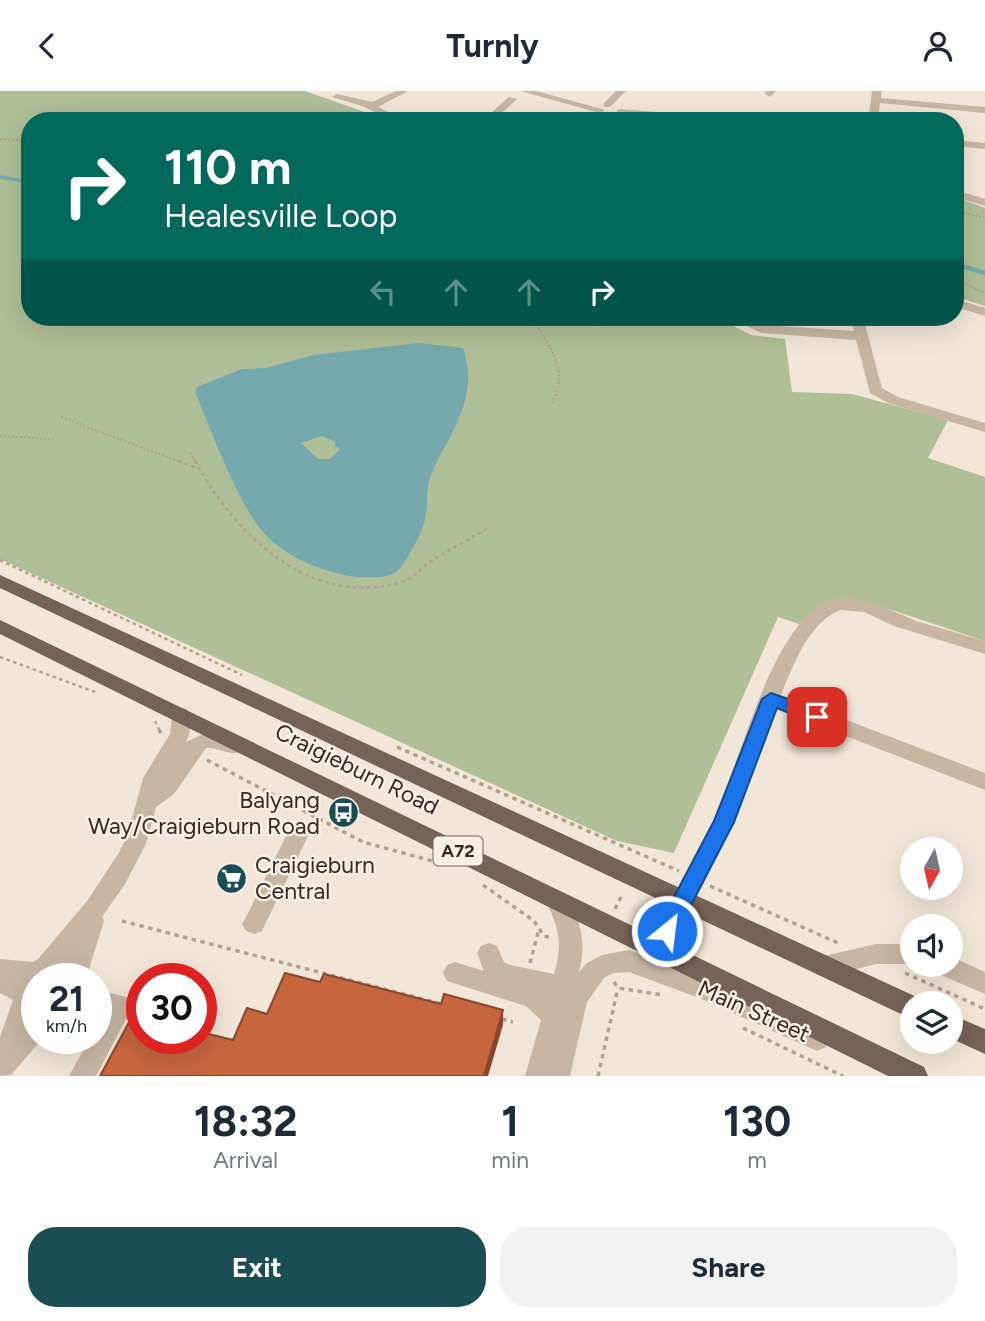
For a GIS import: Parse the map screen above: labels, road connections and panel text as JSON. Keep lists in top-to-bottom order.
{
  "streets": {
    "main road": ["Craigieburn Road", "A72"],
    "street": ["Main Street"]
  },
  "crossings": [
    ["Craigieburn Road", "Main Street"]
  ],
  "places": {
    "bus stop": ["Balyang Way/Craigieburn Road"],
    "supermarket": ["Craigieburn Central"]
  },
  "north": "bottom",
  "page": {
    "header": "Turnly",
    "turn": ["110 m", "Healesville Loop"],
    "speed": "21 km/h",
    "limit": "30",
    "eta": [
      "18:32",
      "Arrival",
      "1",
      "min",
      "130",
      "m"
    ],
    "buttons": ["Exit", "Share"]
  }
}
